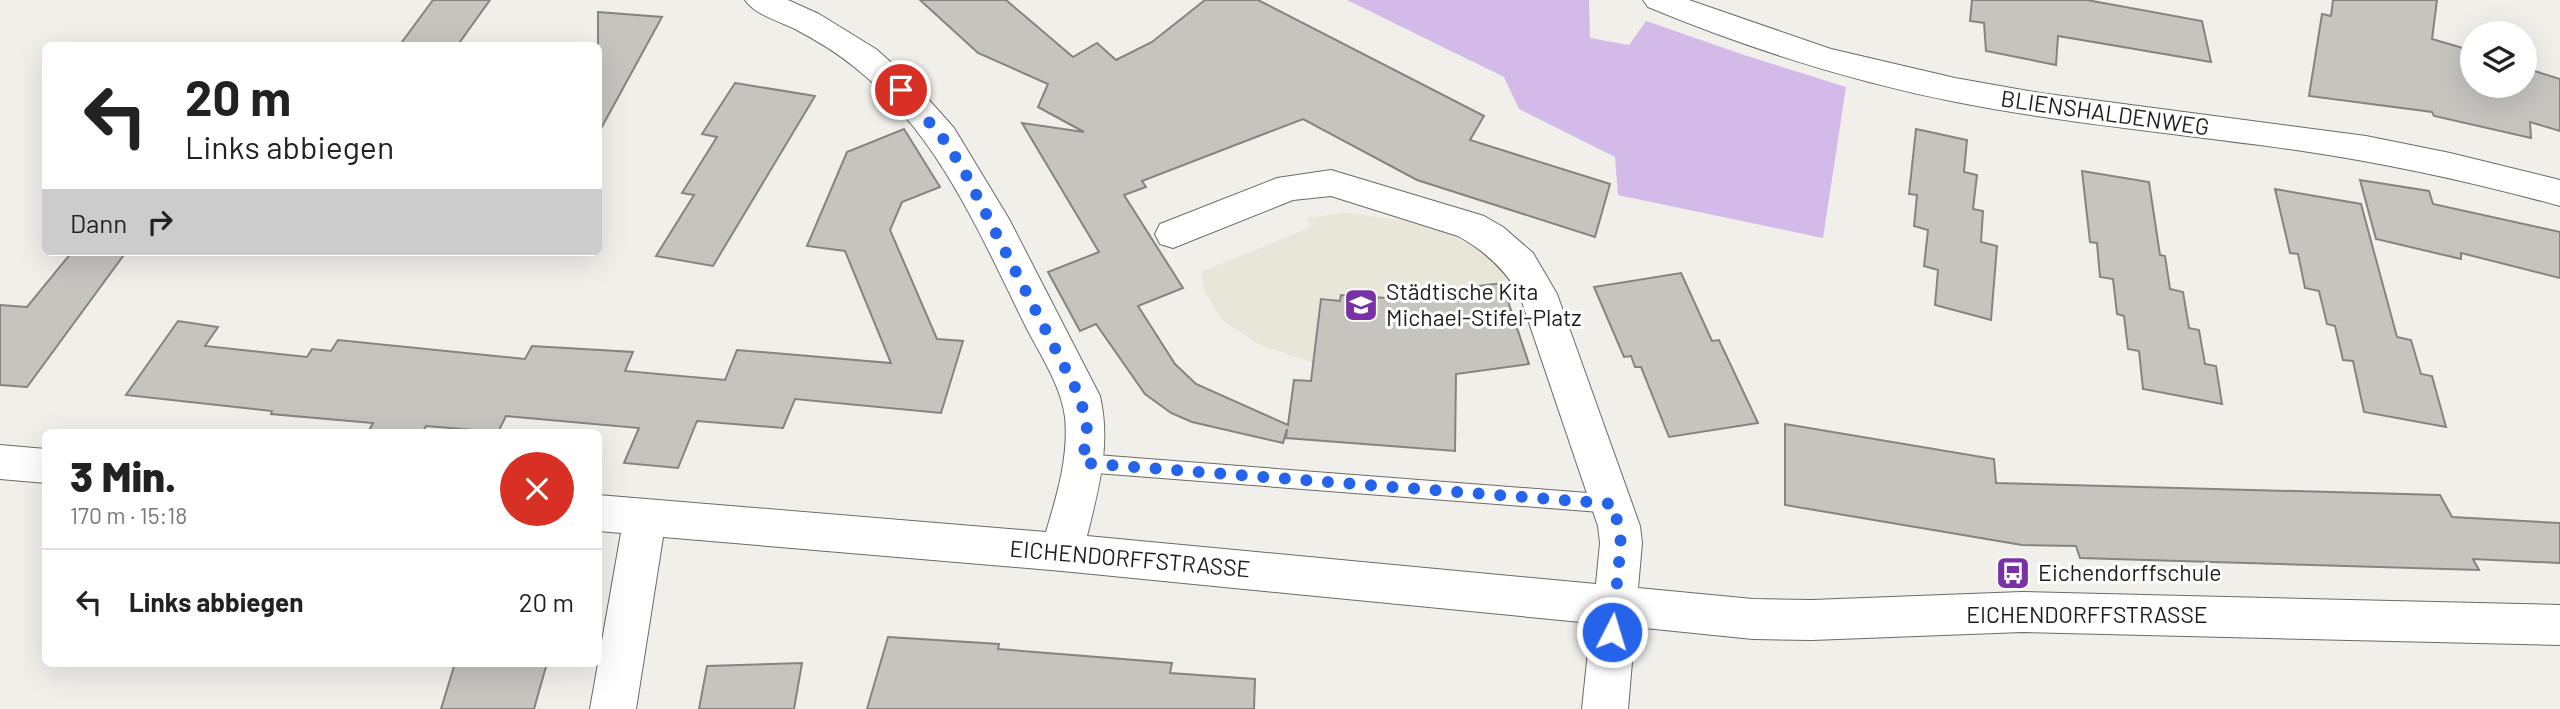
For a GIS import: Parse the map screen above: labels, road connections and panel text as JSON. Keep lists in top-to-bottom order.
{
  "streets": {
    "street": ["BLIENSHALDENWEG", "EICHENDORFFSTRASSE"]
  },
  "places": {
    "school or university": ["Städtische Kita Michael-Stifel-Platz"],
    "bus stop": ["Eichendorffschule"]
  },
  "page": {
    "turn": ["20 m", "Links abbiegen"],
    "then": "Dann",
    "heading": ["3 Min.", "170 m · 15:18"],
    "list": [
      {
        "name": "Links abbiegen",
        "value": "20 m"
      }
    ]
  }
}
